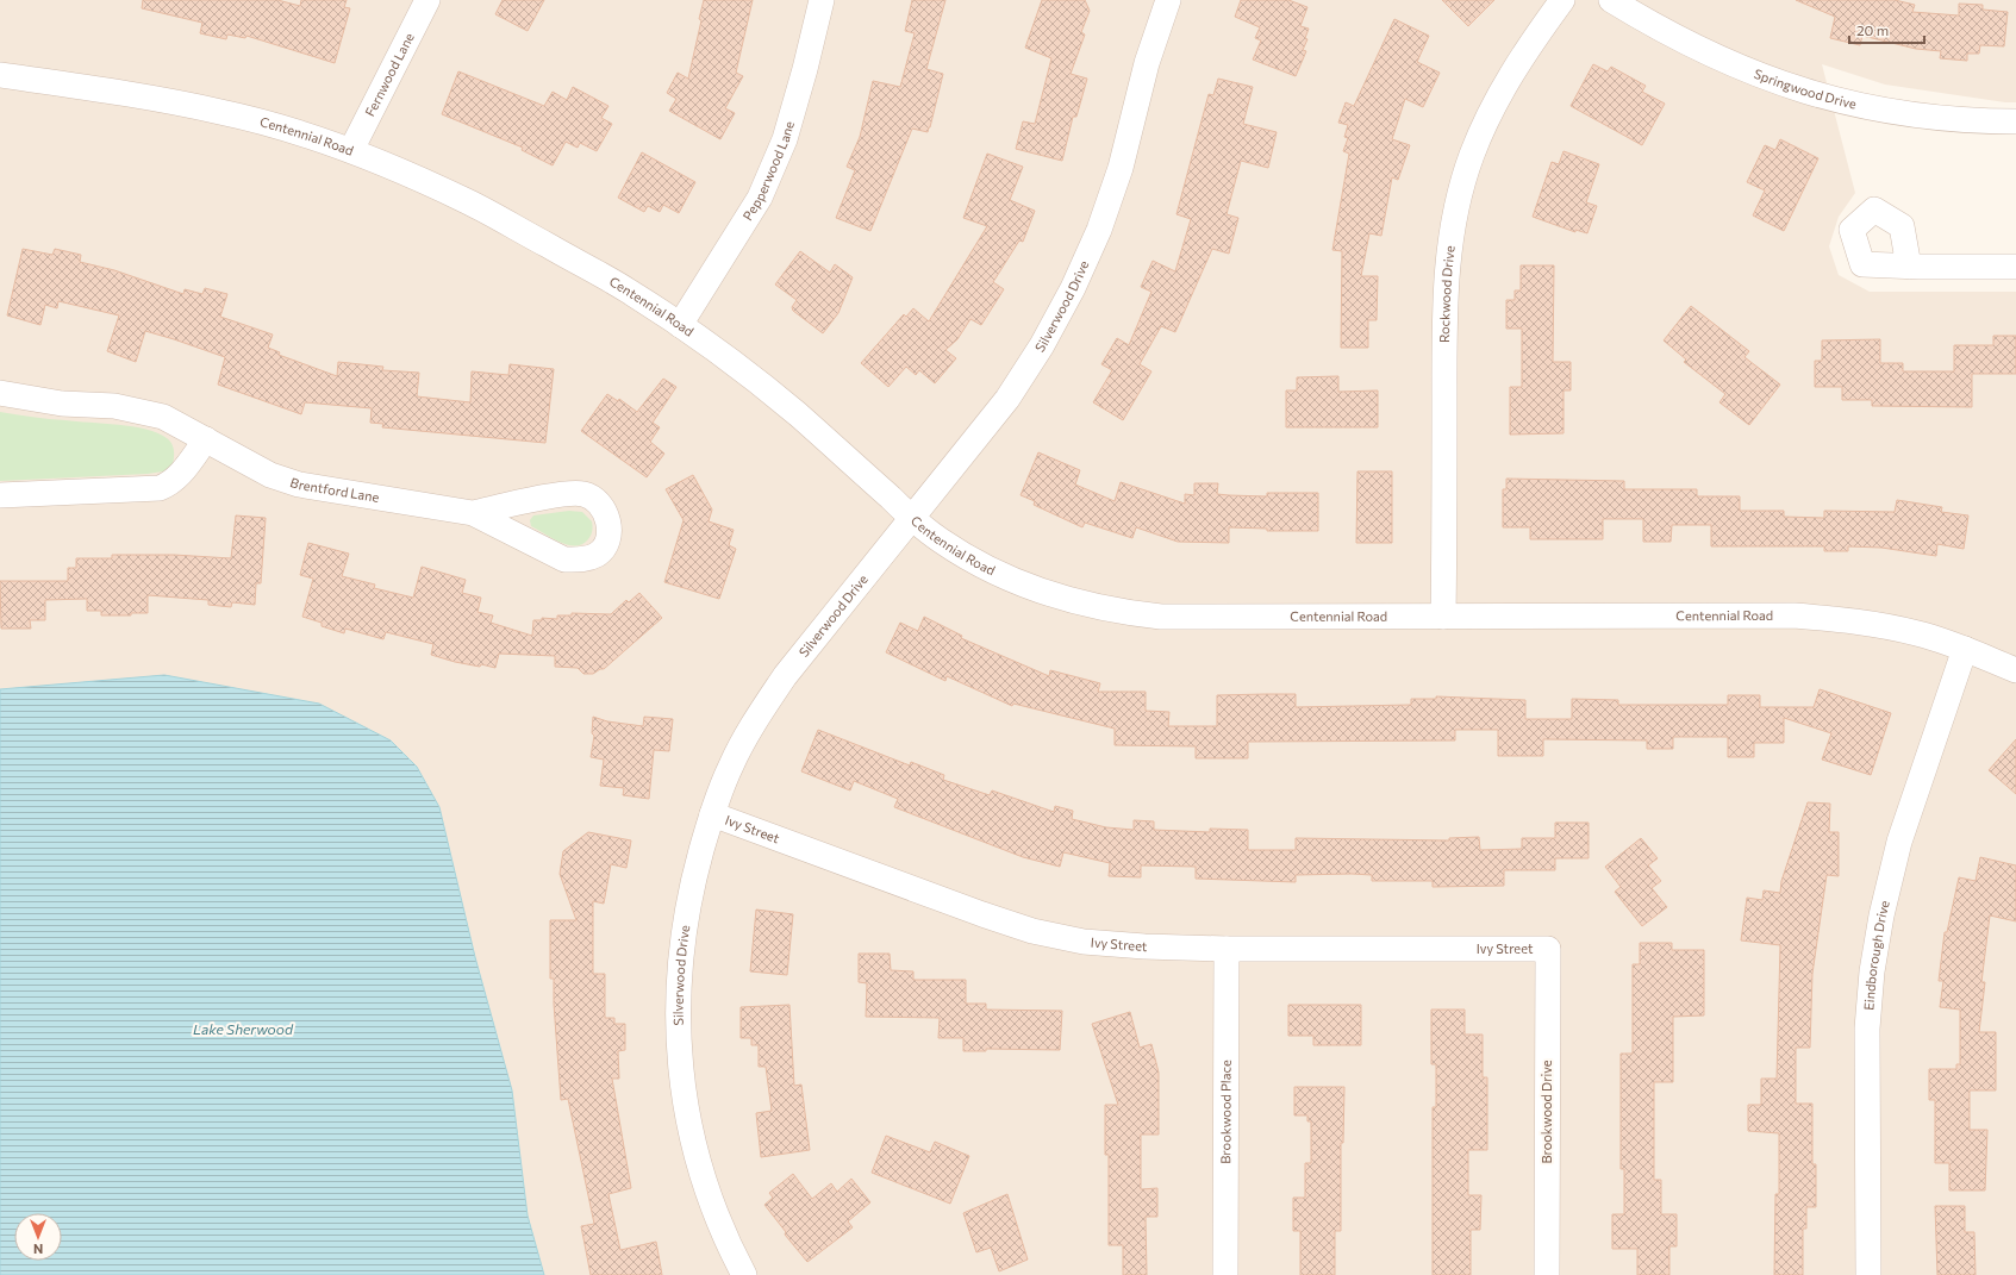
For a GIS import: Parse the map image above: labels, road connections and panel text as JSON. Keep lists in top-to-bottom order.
{
  "streets": {
    "street": [
      "Fernwood Lane",
      "Springwood Drive",
      "Centennial Road",
      "Pepperwood Lane",
      "Rockwood Drive",
      "Silverwood Drive",
      "Brentford Lane",
      "Ivy Street",
      "Eindborough Drive",
      "Brookwood Place",
      "Brookwood Drive"
    ]
  },
  "crossings": [
    ["Fernwood Lane", "Centennial Road"],
    ["Centennial Road", "Pepperwood Lane"],
    ["Centennial Road", "Rockwood Drive"],
    ["Centennial Road", "Silverwood Drive"],
    ["Centennial Road", "Eindborough Drive"],
    ["Silverwood Drive", "Ivy Street"],
    ["Ivy Street", "Brookwood Place"],
    ["Ivy Street", "Brookwood Drive"]
  ],
  "water": ["Lake Sherwood"],
  "scale_bar": "20 m",
  "north": "bottom"
}
